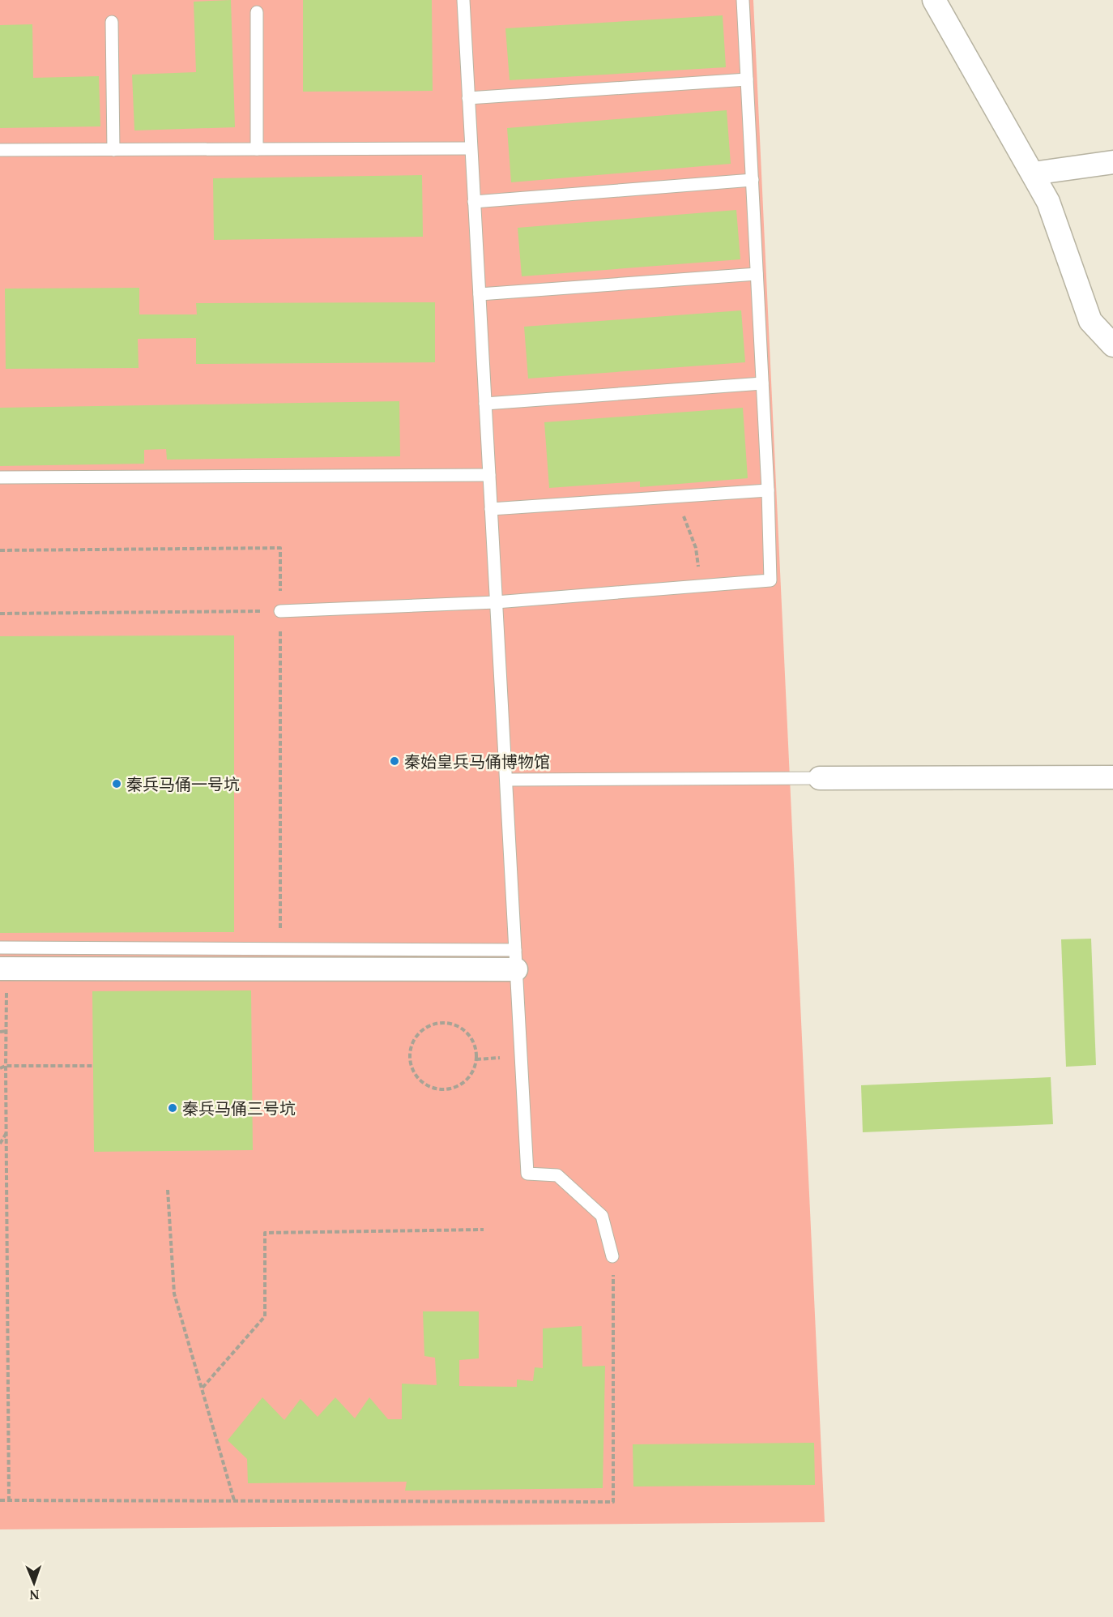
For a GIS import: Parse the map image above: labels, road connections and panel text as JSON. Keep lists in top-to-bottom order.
{
  "places": ["秦始皇兵马俑博物馆", "秦兵马俑一号坑", "秦兵马俑三号坑"],
  "north": "bottom"
}
